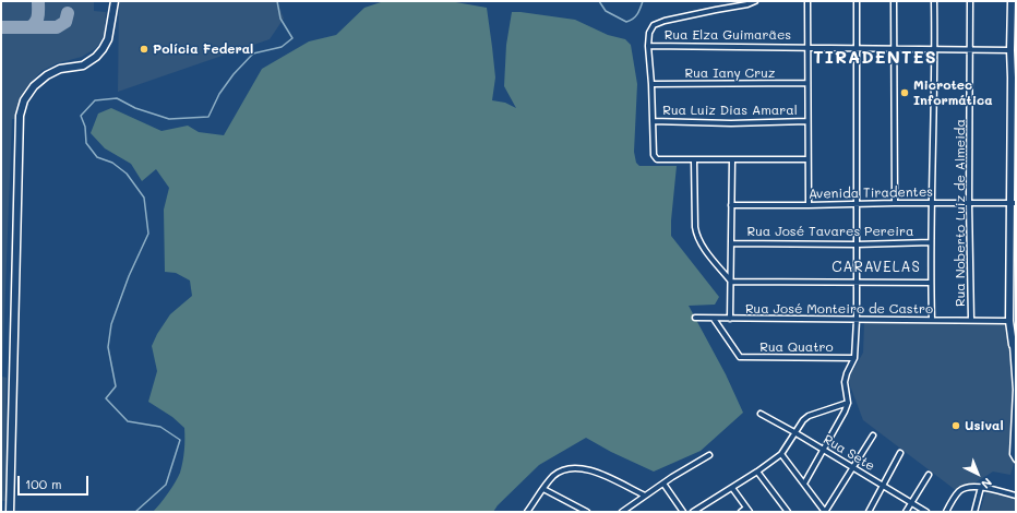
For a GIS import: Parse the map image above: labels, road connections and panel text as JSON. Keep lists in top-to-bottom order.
{
  "streets": {
    "street": [
      "Rua Elza Guimarães",
      "Rua Iany Cruz",
      "Rua Luiz Dias Amaral",
      "Avenida Tiradentes",
      "Rua Noberto Luiz de Almeida",
      "Rua José Tavares Pereira",
      "Rua José Monteiro de Castro",
      "Rua Quatro",
      "Rua Sete"
    ]
  },
  "crossings": [
    ["Rua Elza Guimarães", "Rua Noberto Luiz de Almeida"],
    ["Avenida Tiradentes", "Rua Noberto Luiz de Almeida"],
    ["Rua Noberto Luiz de Almeida", "Rua José Monteiro de Castro"],
    ["Rua José Monteiro de Castro", "Rua Quatro"]
  ],
  "districts": ["TIRADENTES", "CARAVELAS"],
  "places": ["Polícia Federal", "Microtec Informática", "Usival"],
  "scale_bar": "100 m",
  "north": "bottom right"
}
